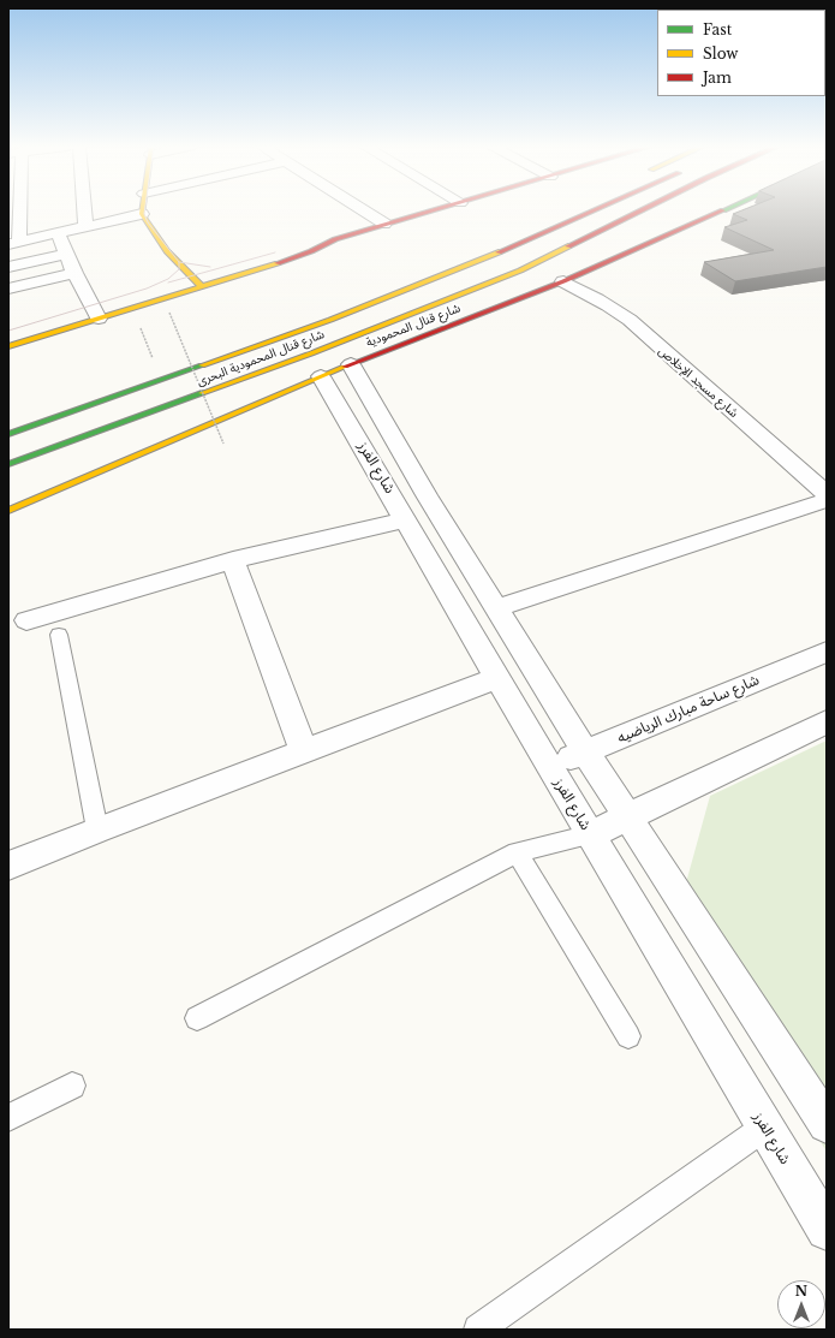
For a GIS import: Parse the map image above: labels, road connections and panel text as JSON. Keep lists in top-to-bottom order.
{
  "streets": {
    "main road": ["شارع قنال المحمودية", "شارع قنال المحمودية البحرى"],
    "street": ["شارع مسجد الإخلاص", "شارع الفرز", "شارع ساحة مبارك الرياضيه"]
  },
  "crossings": [
    ["شارع قنال المحمودية", "شارع مسجد الإخلاص"],
    ["شارع قنال المحمودية", "شارع الفرز"],
    ["شارع الفرز", "شارع ساحة مبارك الرياضيه"]
  ],
  "legend": ["Fast", "Slow", "Jam"],
  "north": "top"
}
